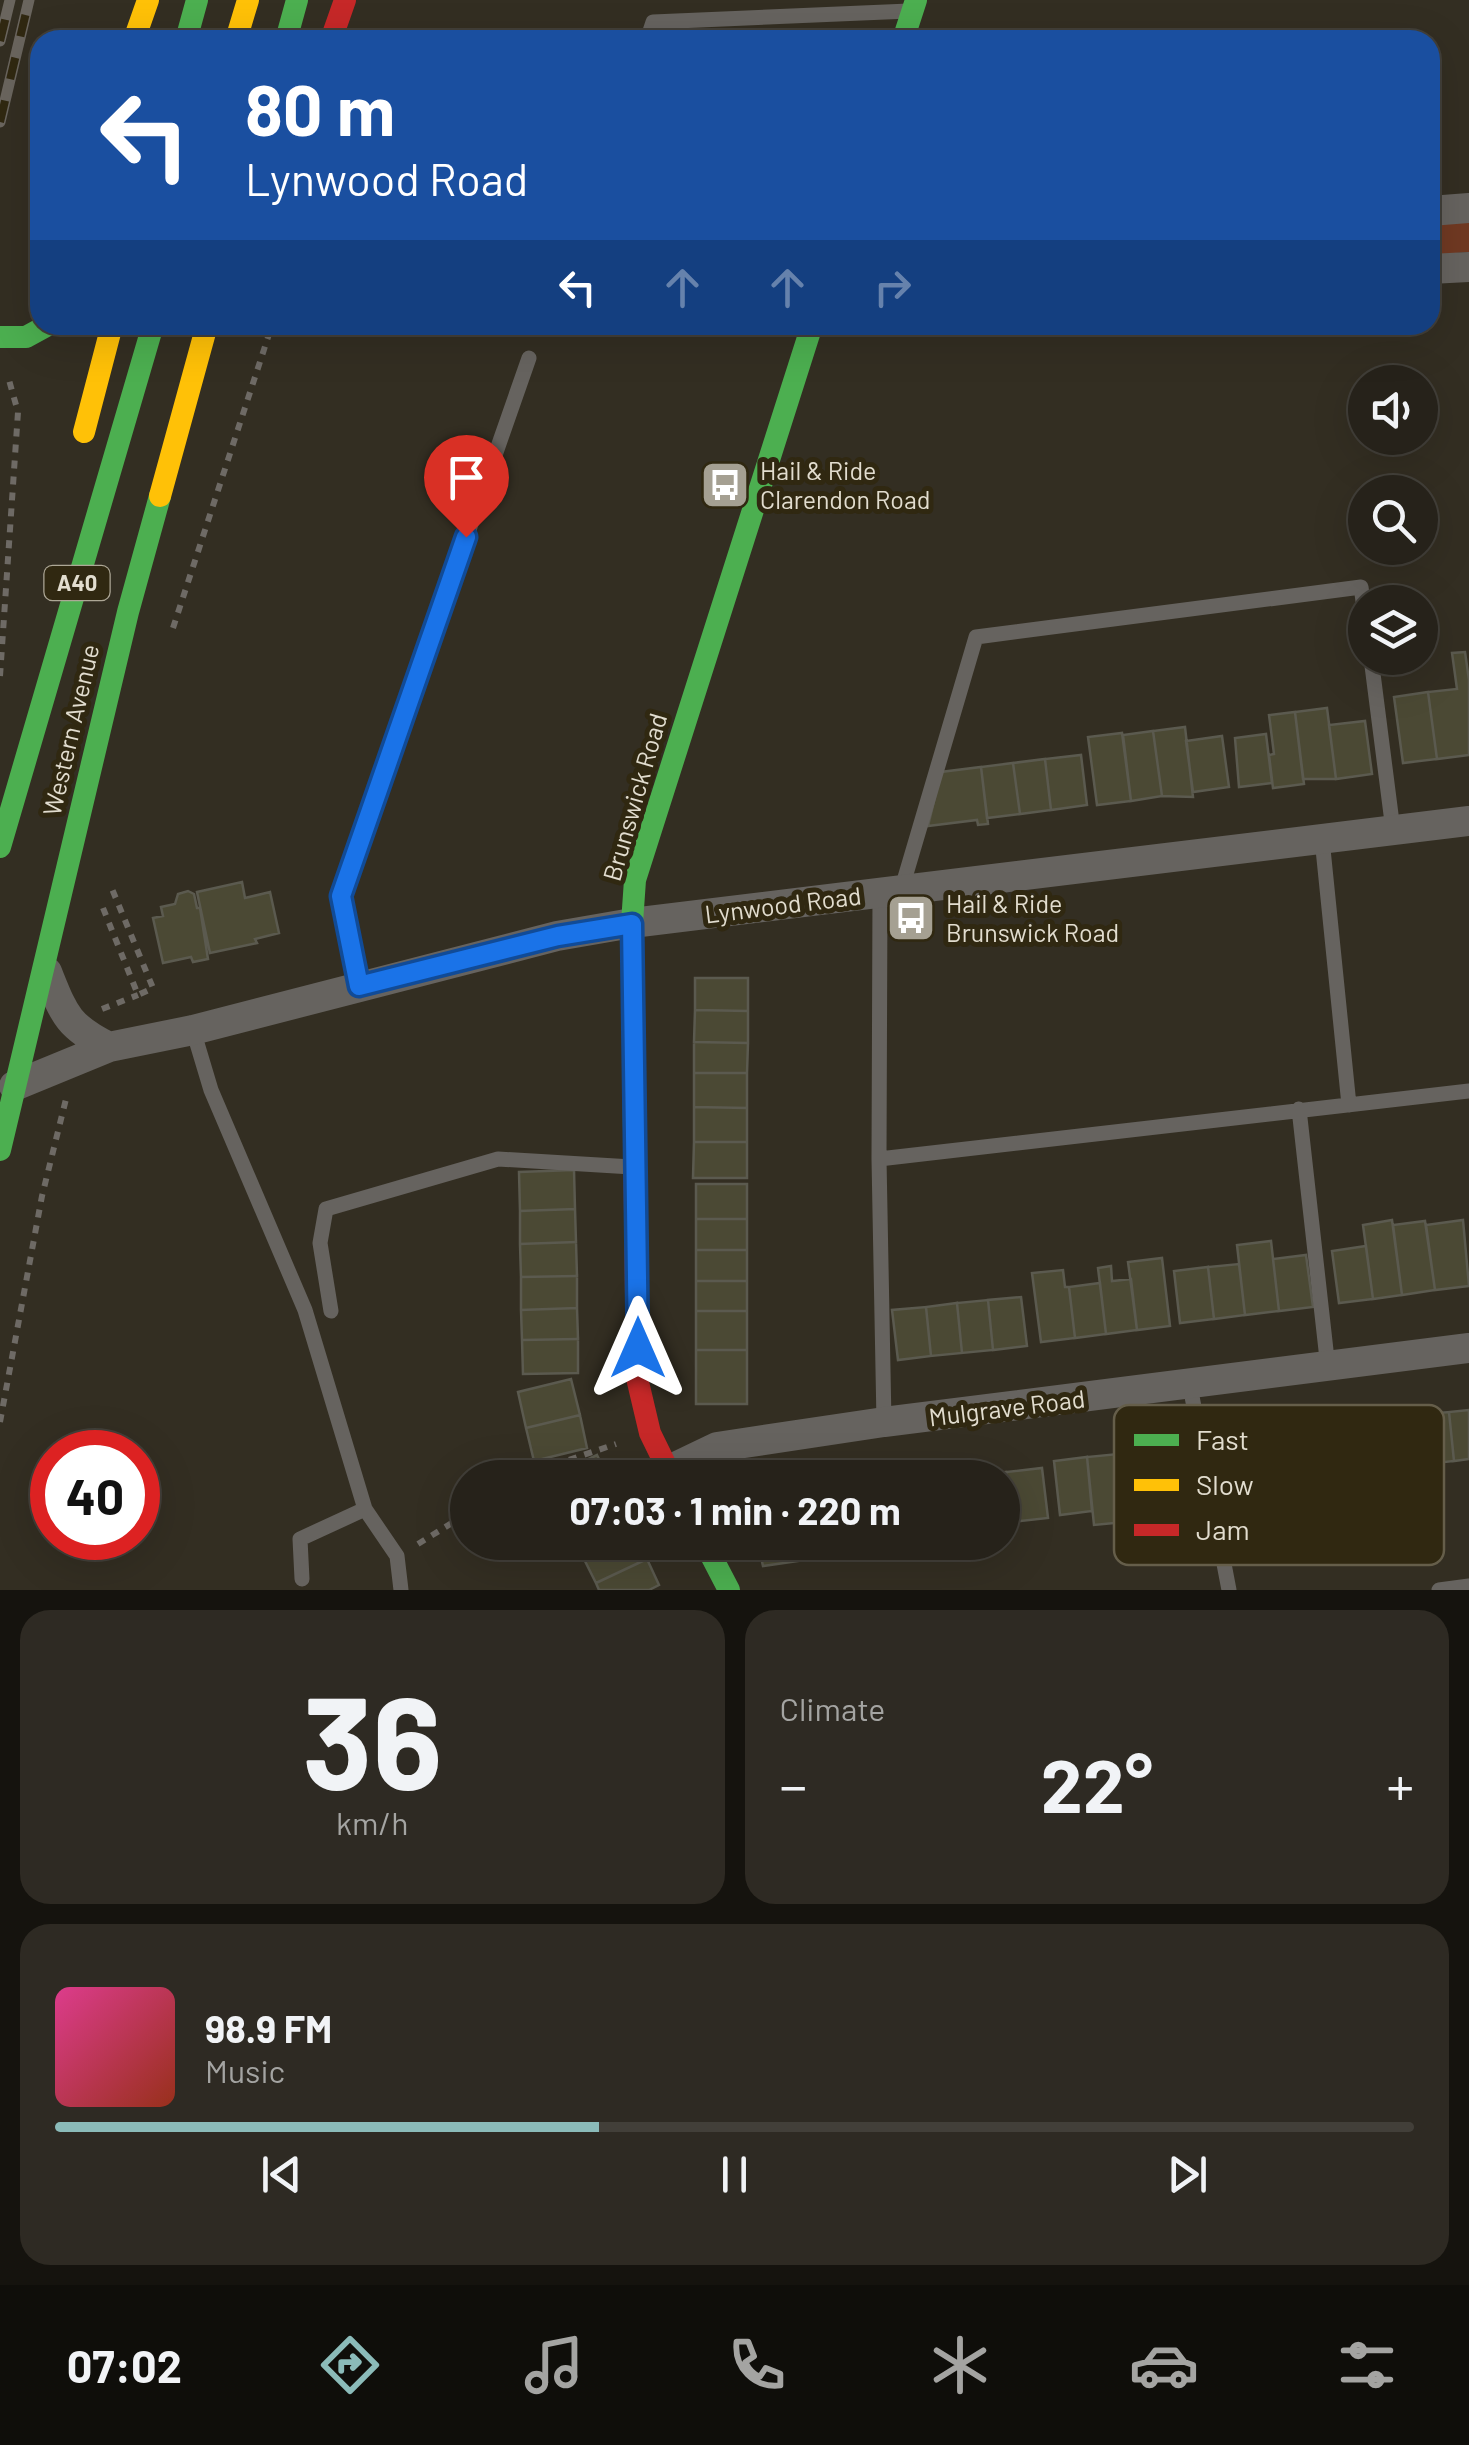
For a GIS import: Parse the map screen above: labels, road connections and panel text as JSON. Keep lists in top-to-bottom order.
{
  "streets": {
    "main road": ["A40", "Western Avenue", "Brunswick Road"],
    "street": ["Lynwood Road", "Mulgrave Road"]
  },
  "crossings": [
    ["A40", "Western Avenue"],
    ["Western Avenue", "Lynwood Road"],
    ["Brunswick Road", "Lynwood Road"]
  ],
  "places": {
    "bus stop": ["Hail & Ride Clarendon Road", "Hail & Ride Brunswick Road"]
  },
  "legend": ["Fast", "Slow", "Jam"],
  "page": {
    "turn": ["80 m", "Lynwood Road"],
    "limit": "40",
    "trip": "07:03 · 1 min · 220 m",
    "tile": [
      ["36", "km/h"],
      "Climate"
    ],
    "heat": ["−", "22°", "+"],
    "song": ["98.9 FM", "Music"],
    "tabs": "07:02"
  }
}
